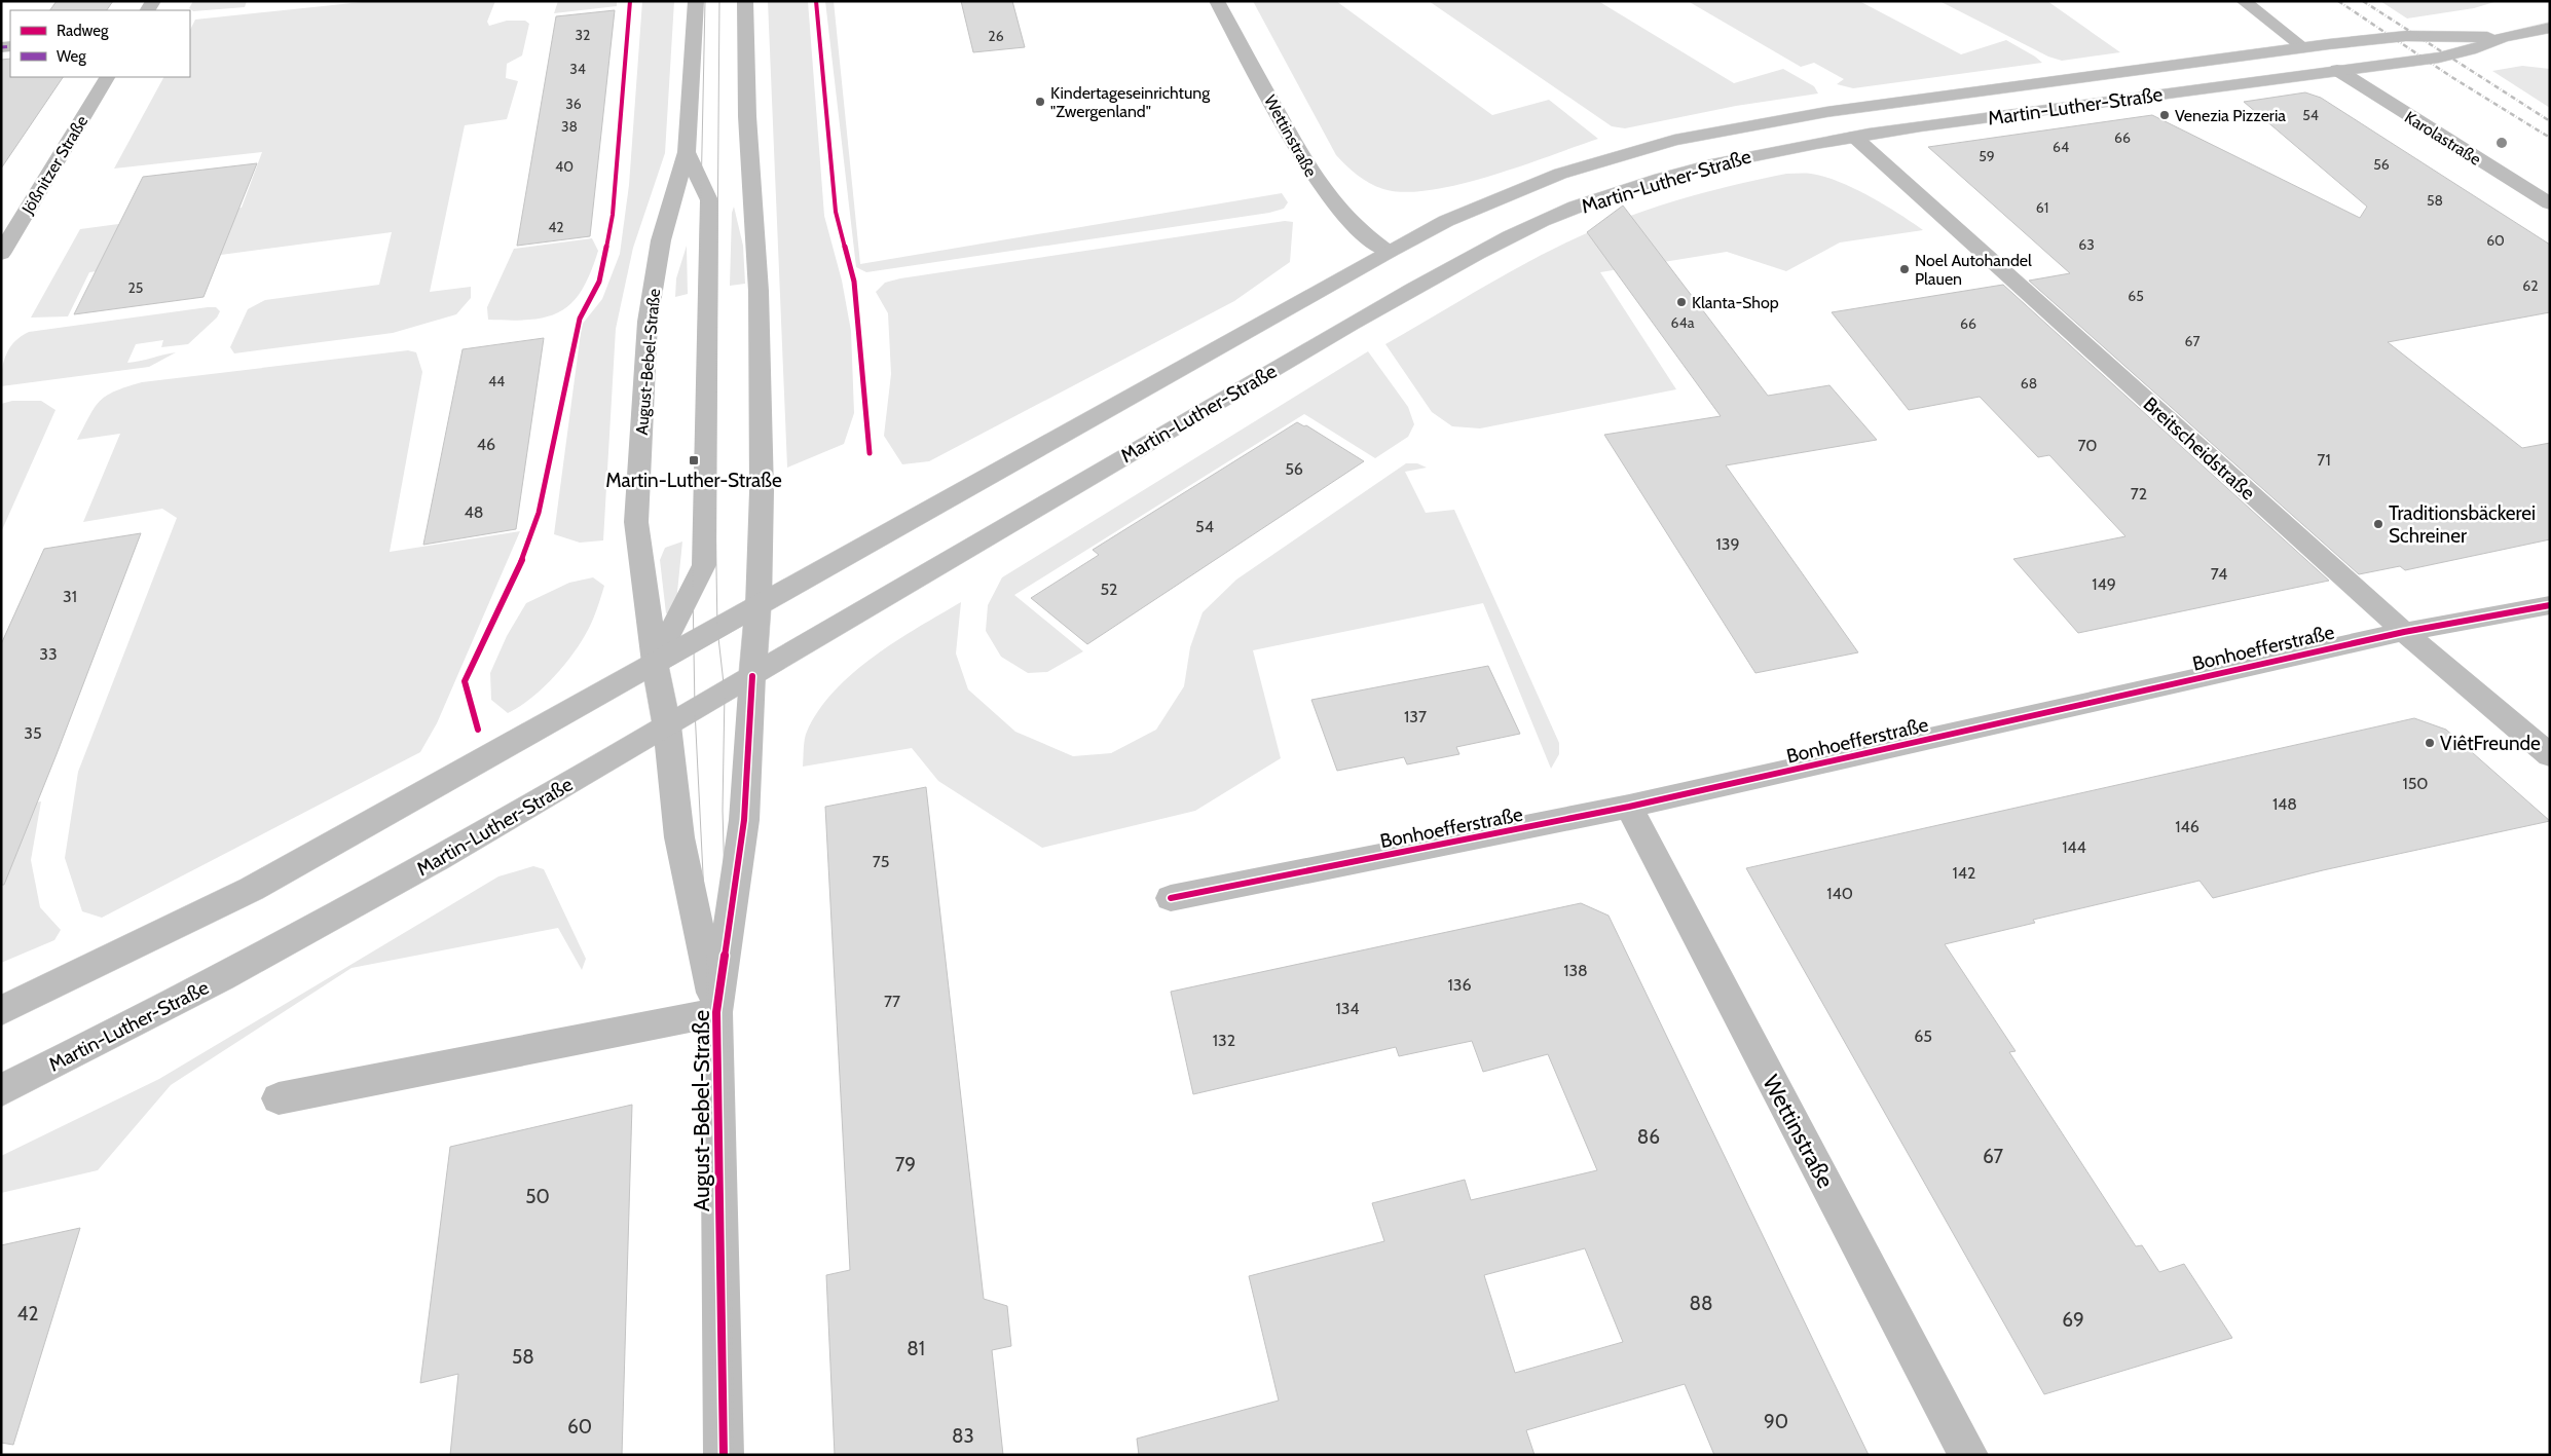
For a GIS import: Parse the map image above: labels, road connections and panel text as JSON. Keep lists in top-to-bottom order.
{
  "streets": {
    "street": [
      "Martin-Luther-Straße",
      "Wettinstraße",
      "Karolastraße",
      "Jößnitzer Straße",
      "August-Bebel-Straße",
      "Breitscheidstraße",
      "Bonhoefferstraße"
    ]
  },
  "crossings": [
    ["Martin-Luther-Straße", "Wettinstraße"],
    ["Martin-Luther-Straße", "Karolastraße"],
    ["Martin-Luther-Straße", "August-Bebel-Straße"],
    ["Martin-Luther-Straße", "Breitscheidstraße"],
    ["Wettinstraße", "Bonhoefferstraße"],
    ["Breitscheidstraße", "Bonhoefferstraße"]
  ],
  "places": {
    "other": [
      "Kindertageseinrichtung \"Zwergenland\"",
      "Venezia Pizzeria",
      "Noel Autohandel Plauen",
      "Klanta-Shop",
      "Traditionsbäckerei Schreiner",
      "ViêtFreunde"
    ],
    "transit": ["Martin-Luther-Straße"]
  },
  "house_numbers": [
    "32",
    "26",
    "34",
    "36",
    "54",
    "38",
    "66",
    "64",
    "59",
    "56",
    "40",
    "58",
    "61",
    "42",
    "60",
    "63",
    "62",
    "25",
    "65",
    "64a",
    "66",
    "67",
    "44",
    "68",
    "46",
    "70",
    "71",
    "56",
    "72",
    "48",
    "54",
    "139",
    "74",
    "149",
    "52",
    "31",
    "33",
    "137",
    "35",
    "150",
    "148",
    "146",
    "144",
    "75",
    "142",
    "140",
    "138",
    "136",
    "77",
    "134",
    "65",
    "132",
    "86",
    "67",
    "79",
    "50",
    "88",
    "42",
    "69",
    "81",
    "58",
    "90",
    "60",
    "83"
  ],
  "legend": ["Radweg", "Weg"]
}
